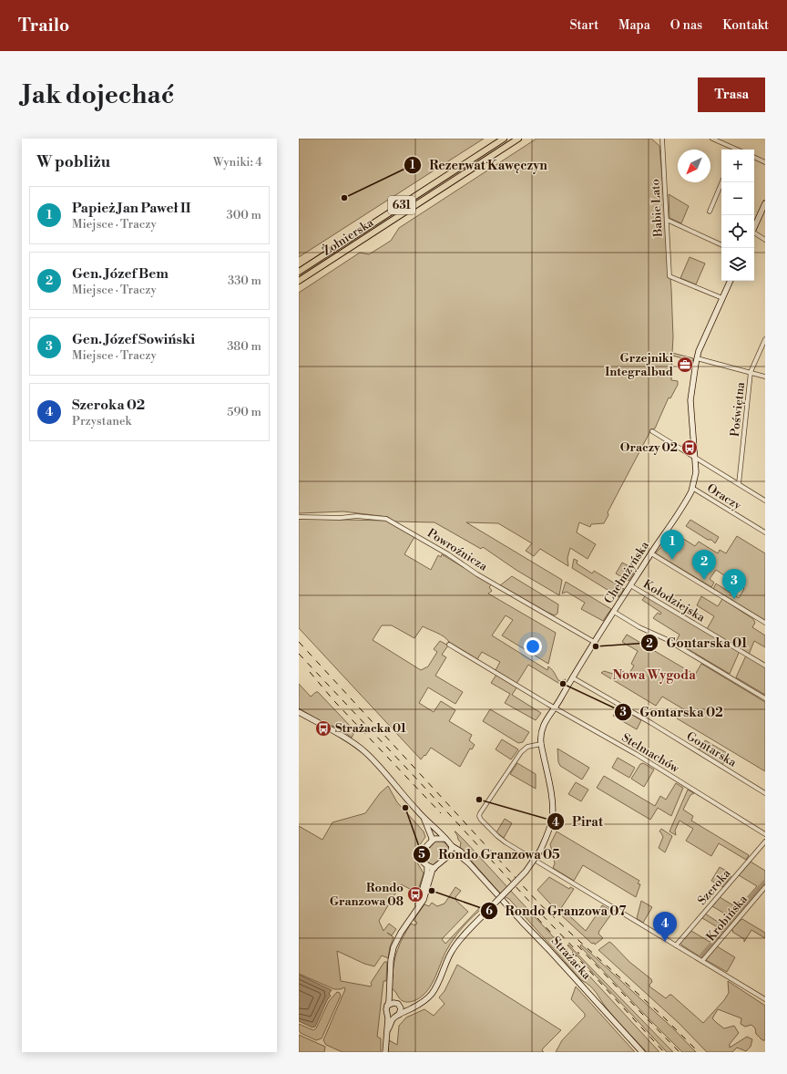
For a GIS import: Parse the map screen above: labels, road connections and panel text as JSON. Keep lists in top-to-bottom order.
{
  "streets": {
    "main road": ["631", "Żołnierska"],
    "street": [
      "Babie Lato",
      "Poświętna",
      "Oraczy",
      "Powroźnicza",
      "Chełmżyńska",
      "Kołodziejska",
      "Gontarska",
      "Stelmachów",
      "Szeroka",
      "Krobińska",
      "Strażacka"
    ]
  },
  "crossings": [
    ["Babie Lato", "Chełmżyńska"],
    ["Oraczy", "Chełmżyńska"],
    ["Powroźnicza", "Chełmżyńska"],
    ["Chełmżyńska", "Kołodziejska"],
    ["Chełmżyńska", "Gontarska"],
    ["Chełmżyńska", "Stelmachów"]
  ],
  "districts": ["Nowa Wygoda"],
  "places": {
    "other": [
      "Rezerwat Kawęczyn",
      "Gontarska 01",
      "Gontarska 02",
      "Pirat",
      "Rondo Granzowa 05",
      "Rondo Granzowa 07"
    ],
    "office": ["Grzejniki Integralbud"],
    "bus stop": ["Oraczy 02", "Strażacka 01", "Rondo Granzowa 08"]
  },
  "north": "bottom left",
  "page": {
    "header": "Trailo",
    "nav": [
      "Start",
      "Mapa",
      "O nas",
      "Kontakt"
    ],
    "buttons": "Trasa",
    "title": "Jak dojechać",
    "heading": ["W pobliżu", "Wyniki: 4"],
    "map_buttons": ["+", "−"],
    "list": [
      {
        "mark": "1",
        "name": "Papież Jan Paweł II",
        "note": "Miejsce · Traczy",
        "value": "300 m"
      },
      {
        "mark": "2",
        "name": "Gen. Józef Bem",
        "note": "Miejsce · Traczy",
        "value": "330 m"
      },
      {
        "mark": "3",
        "name": "Gen. Józef Sowiński",
        "note": "Miejsce · Traczy",
        "value": "380 m"
      },
      {
        "mark": "4",
        "name": "Szeroka 02",
        "note": "Przystanek",
        "value": "590 m"
      }
    ],
    "pins": [
      "1",
      "2",
      "3",
      "4"
    ]
  }
}
